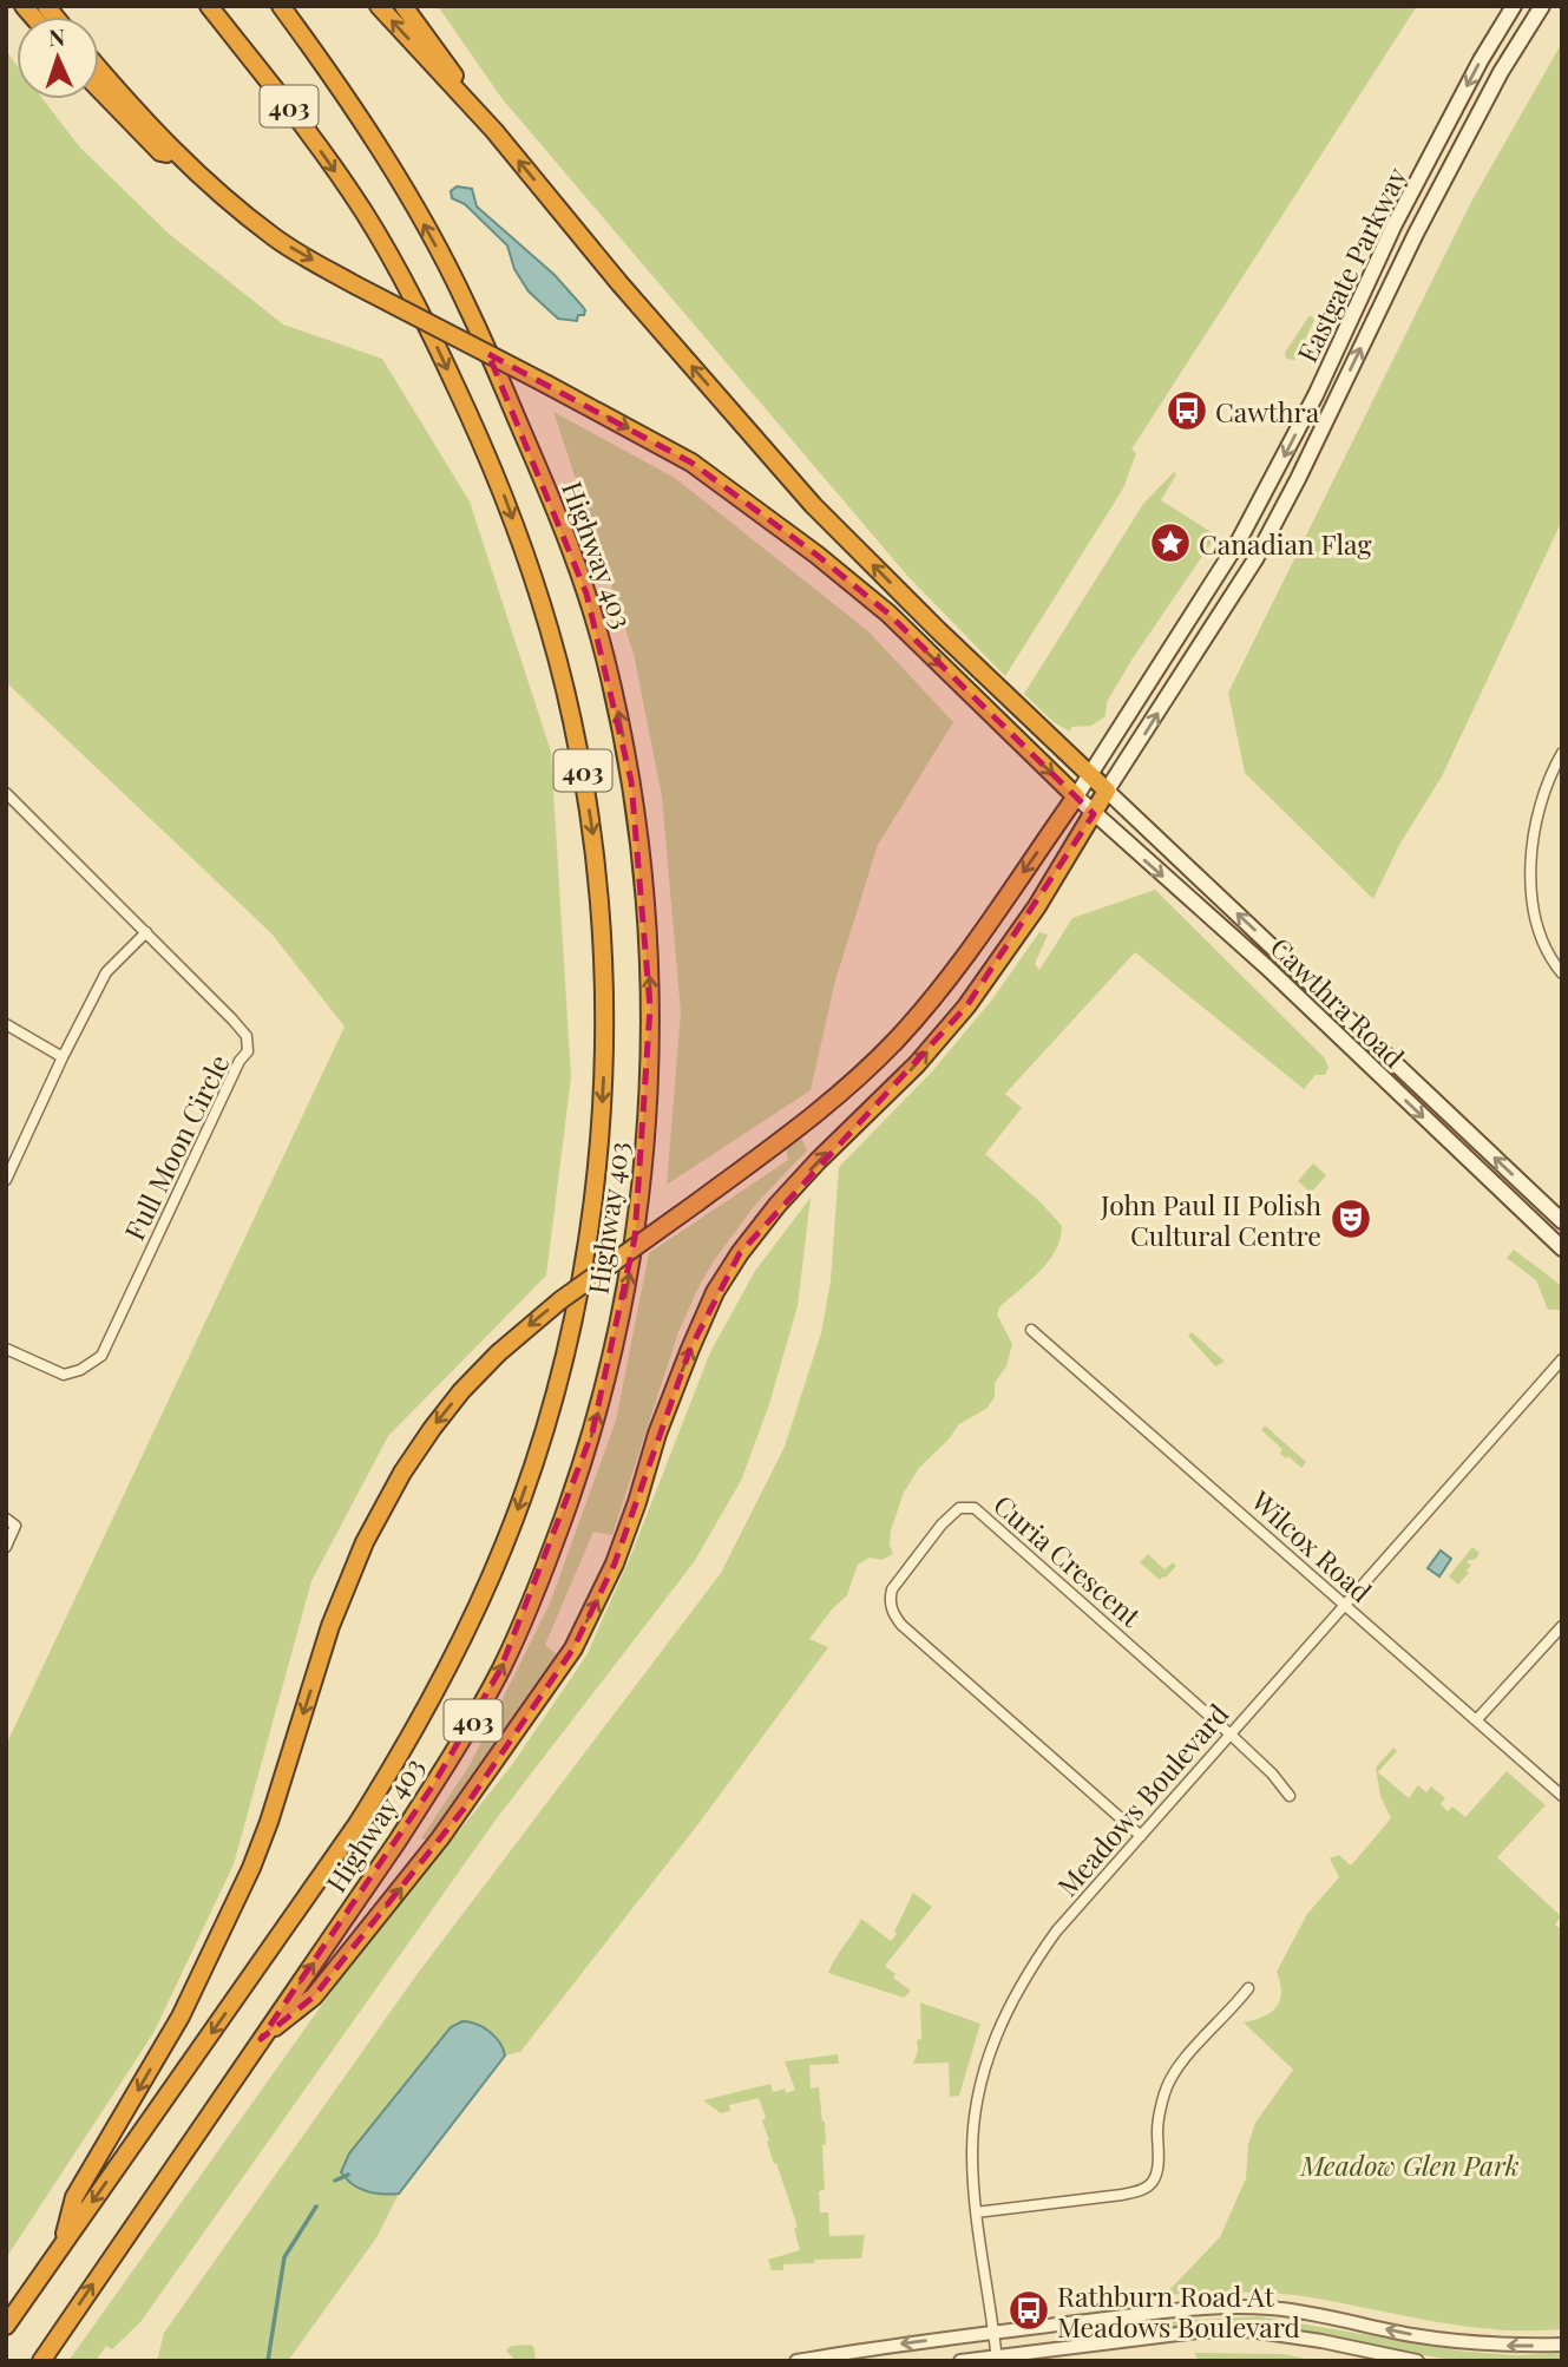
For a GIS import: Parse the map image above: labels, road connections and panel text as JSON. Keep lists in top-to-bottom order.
{
  "streets": {
    "highway": ["403", "Highway 403"],
    "main road": ["Eastgate Parkway", "Cawthra Road"],
    "street": [
      "Full Moon Circle",
      "Wilcox Road",
      "Curia Crescent",
      "Meadows Boulevard"
    ]
  },
  "crossings": [
    ["Eastgate Parkway", "Cawthra Road"],
    ["Wilcox Road", "Meadows Boulevard"],
    ["Curia Crescent", "Meadows Boulevard"]
  ],
  "parks": ["Meadow Glen Park"],
  "places": {
    "bus stop": ["Cawthra", "Rathburn Road At Meadows Boulevard"],
    "place": ["Canadian Flag"],
    "theatre": ["John Paul II Polish Cultural Centre"]
  },
  "north": "top"
}
